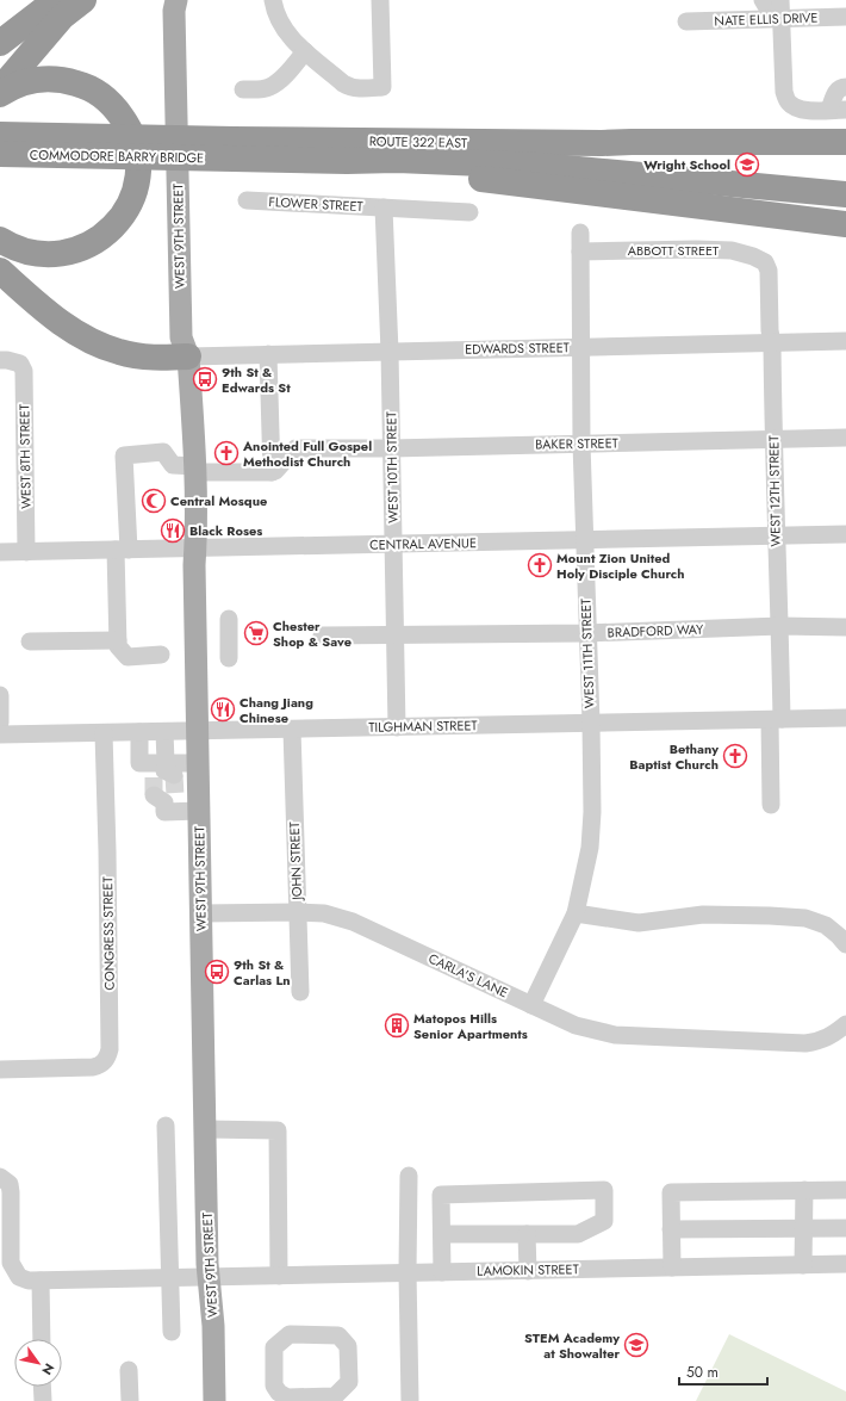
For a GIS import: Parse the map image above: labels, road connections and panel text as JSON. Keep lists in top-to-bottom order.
{
  "streets": {
    "highway": ["ROUTE 322 EAST", "COMMODORE BARRY BRIDGE"],
    "main road": ["WEST 9TH STREET"],
    "street": [
      "NATE ELLIS DRIVE",
      "FLOWER STREET",
      "ABBOTT STREET",
      "EDWARDS STREET",
      "BAKER STREET",
      "WEST 8TH STREET",
      "WEST 10TH STREET",
      "WEST 12TH STREET",
      "CENTRAL AVENUE",
      "BRADFORD WAY",
      "WEST 11TH STREET",
      "TILGHMAN STREET",
      "JOHN STREET",
      "CONGRESS STREET",
      "CARLA'S LANE",
      "LAMOKIN STREET"
    ]
  },
  "crossings": [
    ["ROUTE 322 EAST", "COMMODORE BARRY BRIDGE"],
    ["FLOWER STREET", "WEST 10TH STREET"],
    ["WEST 9TH STREET", "EDWARDS STREET"],
    ["WEST 9TH STREET", "CENTRAL AVENUE"],
    ["WEST 9TH STREET", "TILGHMAN STREET"],
    ["WEST 9TH STREET", "CARLA'S LANE"],
    ["WEST 9TH STREET", "LAMOKIN STREET"],
    ["ABBOTT STREET", "WEST 12TH STREET"],
    ["ABBOTT STREET", "WEST 11TH STREET"],
    ["EDWARDS STREET", "WEST 10TH STREET"],
    ["EDWARDS STREET", "WEST 12TH STREET"],
    ["EDWARDS STREET", "WEST 11TH STREET"],
    ["BAKER STREET", "WEST 10TH STREET"],
    ["BAKER STREET", "WEST 12TH STREET"],
    ["BAKER STREET", "WEST 11TH STREET"],
    ["WEST 8TH STREET", "CENTRAL AVENUE"],
    ["WEST 10TH STREET", "CENTRAL AVENUE"],
    ["WEST 10TH STREET", "BRADFORD WAY"],
    ["WEST 10TH STREET", "TILGHMAN STREET"],
    ["WEST 12TH STREET", "CENTRAL AVENUE"],
    ["WEST 12TH STREET", "BRADFORD WAY"],
    ["WEST 12TH STREET", "TILGHMAN STREET"],
    ["CENTRAL AVENUE", "WEST 11TH STREET"],
    ["BRADFORD WAY", "WEST 11TH STREET"],
    ["WEST 11TH STREET", "TILGHMAN STREET"],
    ["WEST 11TH STREET", "CARLA'S LANE"],
    ["TILGHMAN STREET", "JOHN STREET"],
    ["TILGHMAN STREET", "CONGRESS STREET"],
    ["JOHN STREET", "CARLA'S LANE"]
  ],
  "places": {
    "school or university": ["Wright School", "STEM Academy at Showalter"],
    "bus stop": ["9th St & Edwards St", "9th St & Carlas Ln"],
    "church": ["Anointed Full Gospel Methodist Church", "Mount Zion United Holy Disciple Church", "Bethany Baptist Church"],
    "mosque": ["Central Mosque"],
    "restaurant": ["Black Roses", "Chang Jiang Chinese"],
    "supermarket": ["Chester Shop & Save"],
    "building": ["Matopos Hills Senior Apartments"]
  },
  "scale_bar": "50 m",
  "north": "bottom right"
}
